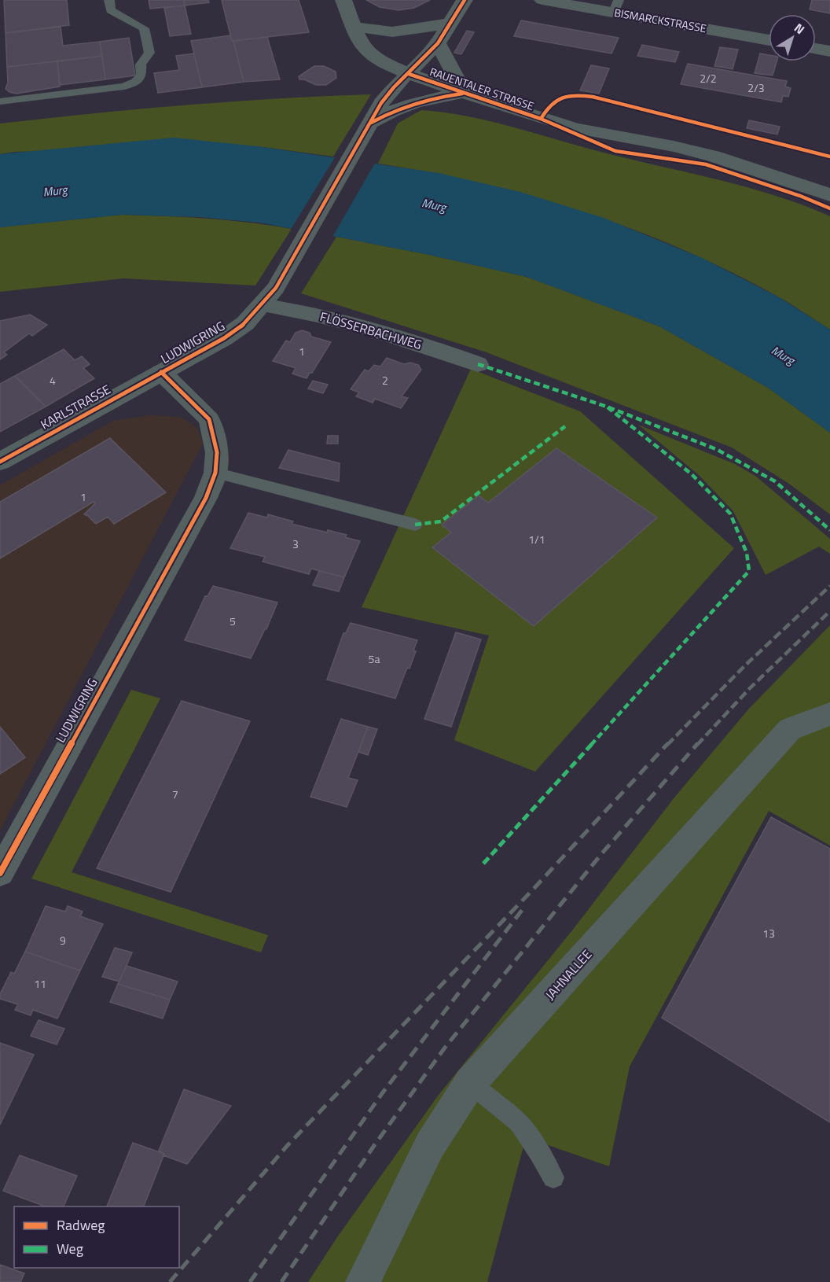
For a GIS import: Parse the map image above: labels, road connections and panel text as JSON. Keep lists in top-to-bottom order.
{
  "streets": {
    "street": [
      "BISMARCKSTRASSE",
      "RAUENTALER STRASSE",
      "FLÖSSERBACHWEG",
      "LUDWIGRING",
      "KARLSTRASSE",
      "JAHNALLEE"
    ]
  },
  "crossings": [
    ["RAUENTALER STRASSE", "LUDWIGRING"],
    ["FLÖSSERBACHWEG", "LUDWIGRING"],
    ["LUDWIGRING", "KARLSTRASSE"]
  ],
  "water": ["Murg"],
  "house_numbers": [
    "2/2",
    "2/3",
    "1",
    "4",
    "2",
    "1",
    "1/1",
    "3",
    "5",
    "5a",
    "7",
    "13",
    "9",
    "11"
  ],
  "legend": ["Radweg", "Weg"],
  "north": "top right"
}
